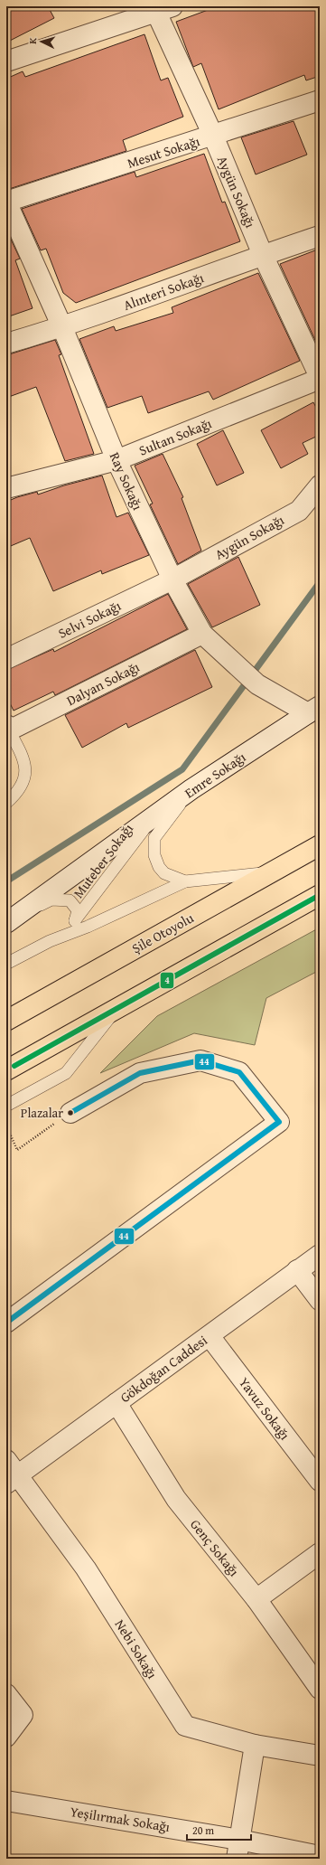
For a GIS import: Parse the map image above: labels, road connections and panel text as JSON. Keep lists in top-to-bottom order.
{
  "streets": {
    "highway": ["Şile Otoyolu"],
    "street": [
      "Mesut Sokağı",
      "Aygün Sokağı",
      "Alınteri Sokağı",
      "Sultan Sokağı",
      "Ray Sokağı",
      "Selvi Sokağı",
      "Dalyan Sokağı",
      "Emre Sokağı",
      "Gökdoğan Caddesi",
      "Yavuz Sokağı",
      "Genç Sokağı",
      "Nebi Sokağı",
      "Yeşilırmak Sokağı"
    ],
    "lane": ["Muteber Sokağı"]
  },
  "crossings": [
    ["Mesut Sokağı", "Aygün Sokağı"],
    ["Mesut Sokağı", "Ray Sokağı"],
    ["Aygün Sokağı", "Alınteri Sokağı"],
    ["Aygün Sokağı", "Sultan Sokağı"],
    ["Aygün Sokağı", "Ray Sokağı"],
    ["Aygün Sokağı", "Selvi Sokağı"],
    ["Alınteri Sokağı", "Ray Sokağı"],
    ["Sultan Sokağı", "Ray Sokağı"],
    ["Ray Sokağı", "Selvi Sokağı"],
    ["Ray Sokağı", "Dalyan Sokağı"],
    ["Ray Sokağı", "Emre Sokağı"],
    ["Emre Sokağı", "Muteber Sokağı"],
    ["Gökdoğan Caddesi", "Yavuz Sokağı"],
    ["Gökdoğan Caddesi", "Genç Sokağı"],
    ["Gökdoğan Caddesi", "Nebi Sokağı"]
  ],
  "places": ["Plazalar"],
  "lines": ["transit line 4", "transit line 44"],
  "scale_bar": "20 m",
  "north": "left"
}
